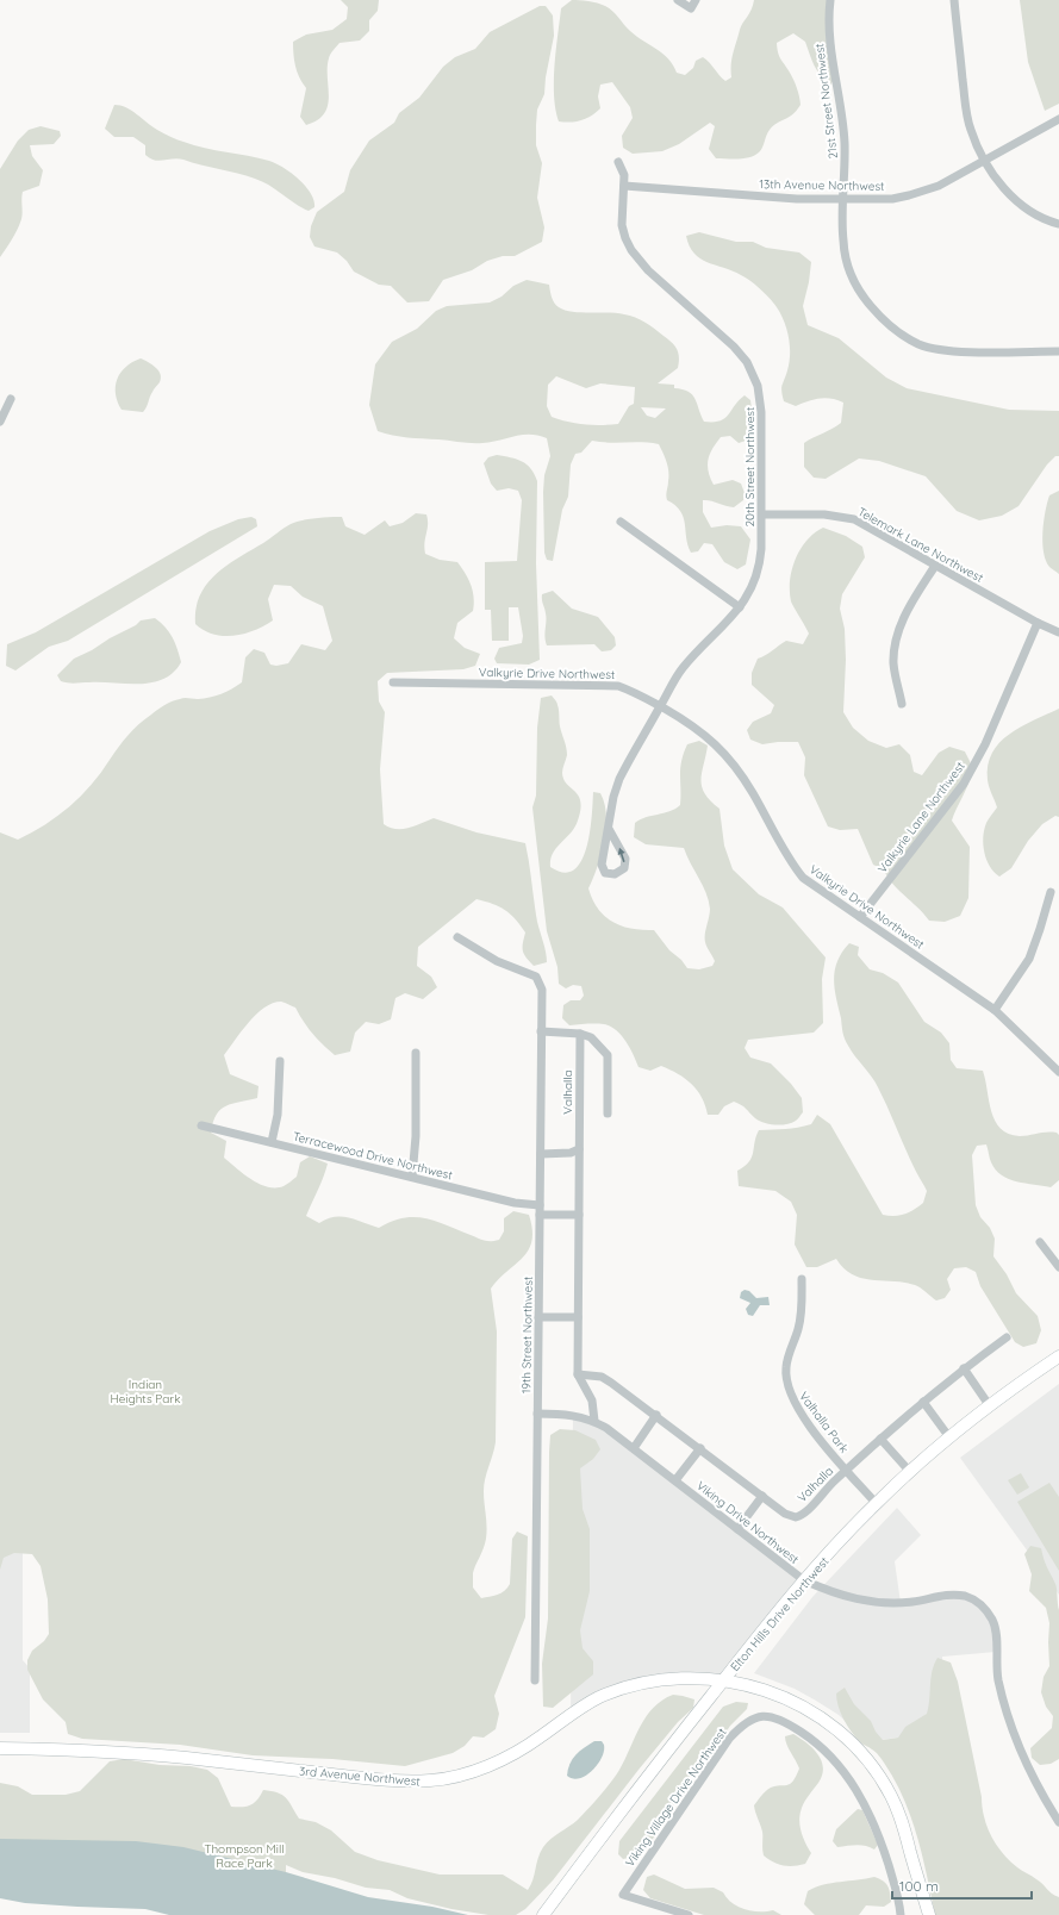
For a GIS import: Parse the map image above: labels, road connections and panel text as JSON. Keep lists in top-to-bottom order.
{
  "streets": {
    "main road": ["Elton Hills Drive Northwest", "3rd Avenue Northwest"],
    "street": [
      "21st Street Northwest",
      "13th Avenue Northwest",
      "20th Street Northwest",
      "Telemark Lane Northwest",
      "Valkyrie Drive Northwest",
      "Valkyrie Lane Northwest",
      "Valhalla",
      "Terracewood Drive Northwest",
      "19th Street Northwest",
      "Valhalla Park",
      "Viking Drive Northwest",
      "Viking Village Drive Northwest"
    ]
  },
  "crossings": [
    ["21st Street Northwest", "13th Avenue Northwest"],
    ["13th Avenue Northwest", "20th Street Northwest"],
    ["20th Street Northwest", "Telemark Lane Northwest"],
    ["20th Street Northwest", "Valkyrie Drive Northwest"],
    ["Telemark Lane Northwest", "Valkyrie Lane Northwest"],
    ["Valkyrie Drive Northwest", "Valkyrie Lane Northwest"],
    ["Valhalla", "Valhalla Park"],
    ["Valhalla", "Viking Drive Northwest"],
    ["Terracewood Drive Northwest", "19th Street Northwest"],
    ["19th Street Northwest", "Viking Drive Northwest"],
    ["Valhalla Park", "Elton Hills Drive Northwest"],
    ["Viking Drive Northwest", "Elton Hills Drive Northwest"],
    ["Elton Hills Drive Northwest", "3rd Avenue Northwest"]
  ],
  "parks": ["Indian Heights Park", "Thompson Mill Race Park"],
  "scale_bar": "100 m"
}
